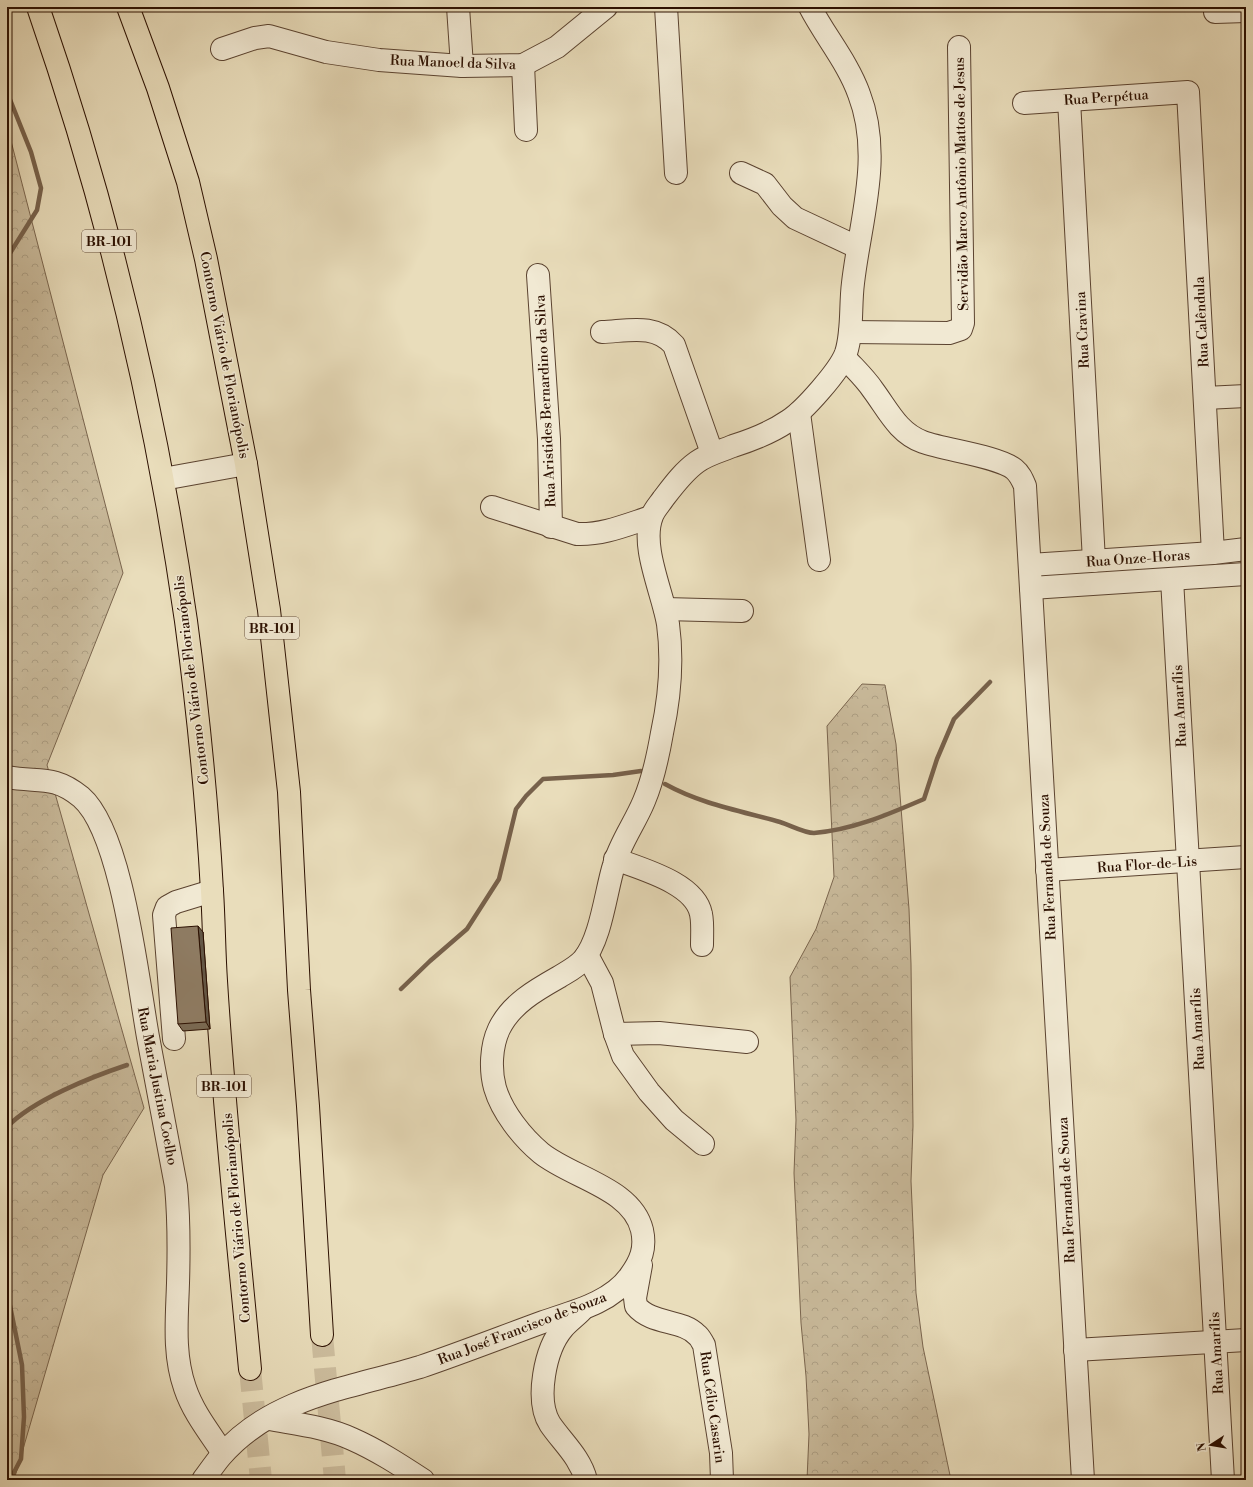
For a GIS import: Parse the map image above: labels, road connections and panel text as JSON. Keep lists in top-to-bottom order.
{
  "streets": {
    "highway": ["BR-101", "Contorno Viário de Florianópolis"],
    "street": [
      "Rua Manoel da Silva",
      "Rua Perpétua",
      "Servidão Marco Antônio Mattos de Jesus",
      "Rua Calêndula",
      "Rua Cravina",
      "Rua Aristides Bernardino da Silva",
      "Rua Onze-Horas",
      "Rua Amarílis",
      "Rua Flor-de-Lis",
      "Rua Fernanda de Souza",
      "Rua Maria Justina Coelho",
      "Rua José Francisco de Souza",
      "Rua Célio Casarin"
    ]
  },
  "crossings": [
    ["Rua Perpétua", "Rua Calêndula"],
    ["Rua Perpétua", "Rua Cravina"],
    ["Rua Calêndula", "Rua Onze-Horas"],
    ["Rua Cravina", "Rua Onze-Horas"],
    ["Rua Onze-Horas", "Rua Amarílis"],
    ["Rua Onze-Horas", "Rua Fernanda de Souza"],
    ["Rua Amarílis", "Rua Flor-de-Lis"],
    ["Rua Flor-de-Lis", "Rua Fernanda de Souza"],
    ["Rua Maria Justina Coelho", "Rua José Francisco de Souza"],
    ["Rua José Francisco de Souza", "Rua Célio Casarin"]
  ],
  "north": "left"
}
